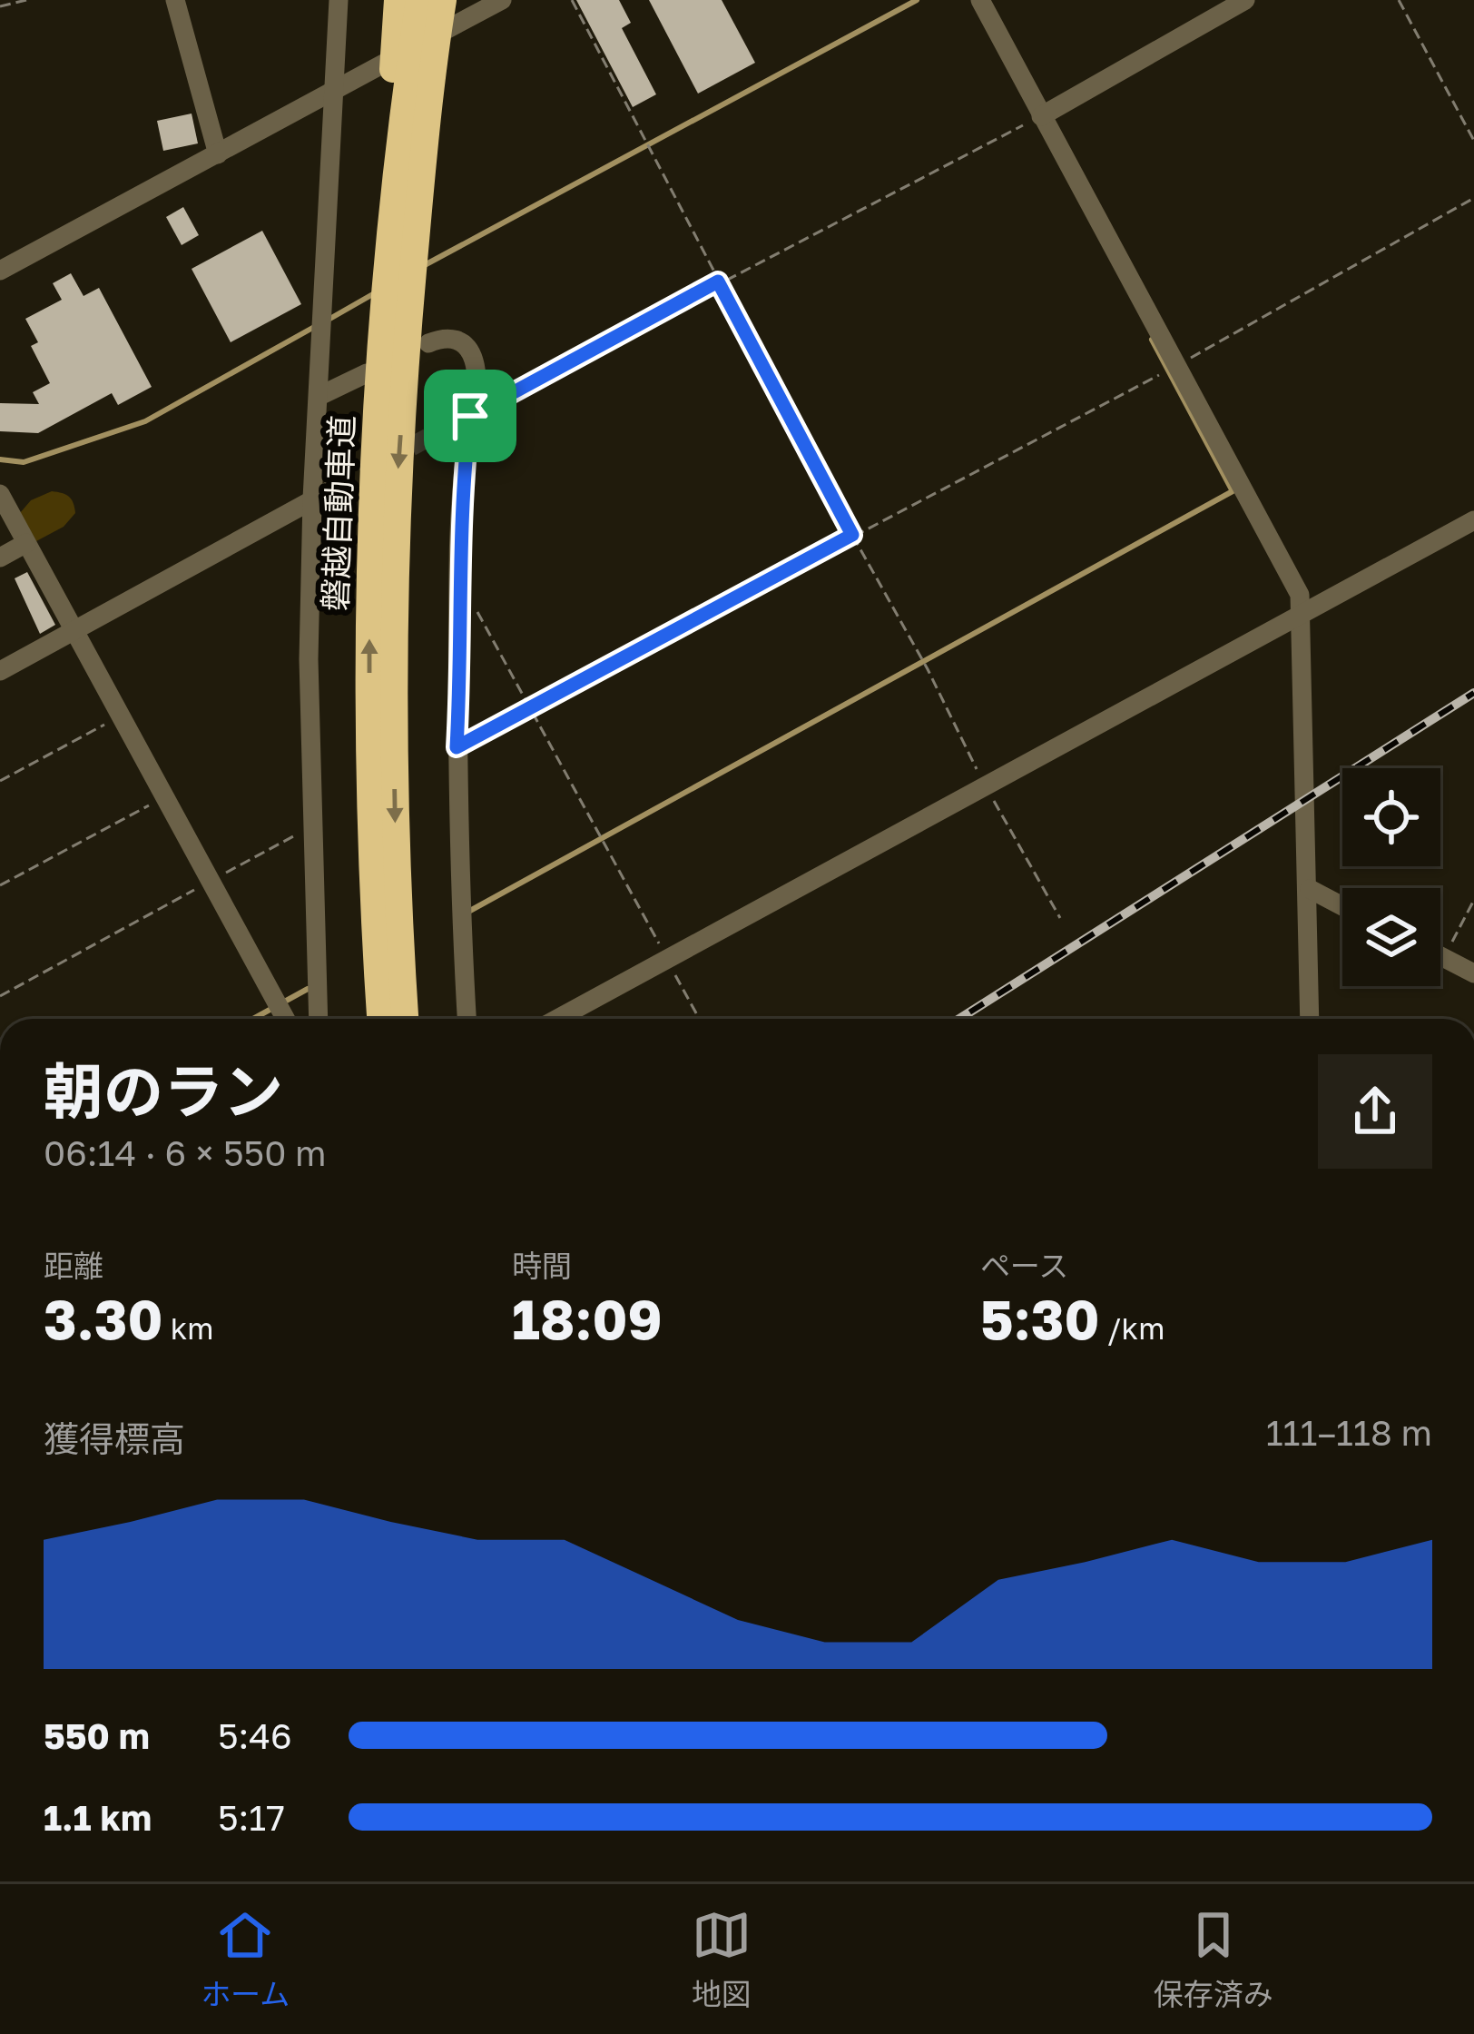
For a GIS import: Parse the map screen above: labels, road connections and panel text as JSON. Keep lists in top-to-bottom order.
{
  "streets": {
    "highway": ["磐越自動車道"]
  },
  "page": {
    "heading": ["朝のラン", "06:14 · 6 × 550 m"],
    "stats": [
      ["距離", "3.30 km"],
      ["時間", "18:09"],
      ["ペース", "5:30 /km"]
    ],
    "chart": ["獲得標高", "111–118 m"],
    "list": [
      {
        "name": "550 m",
        "note": "5:46"
      },
      {
        "name": "1.1 km",
        "note": "5:17"
      }
    ],
    "tabs": ["ホーム", "地図", "保存済み"]
  }
}
